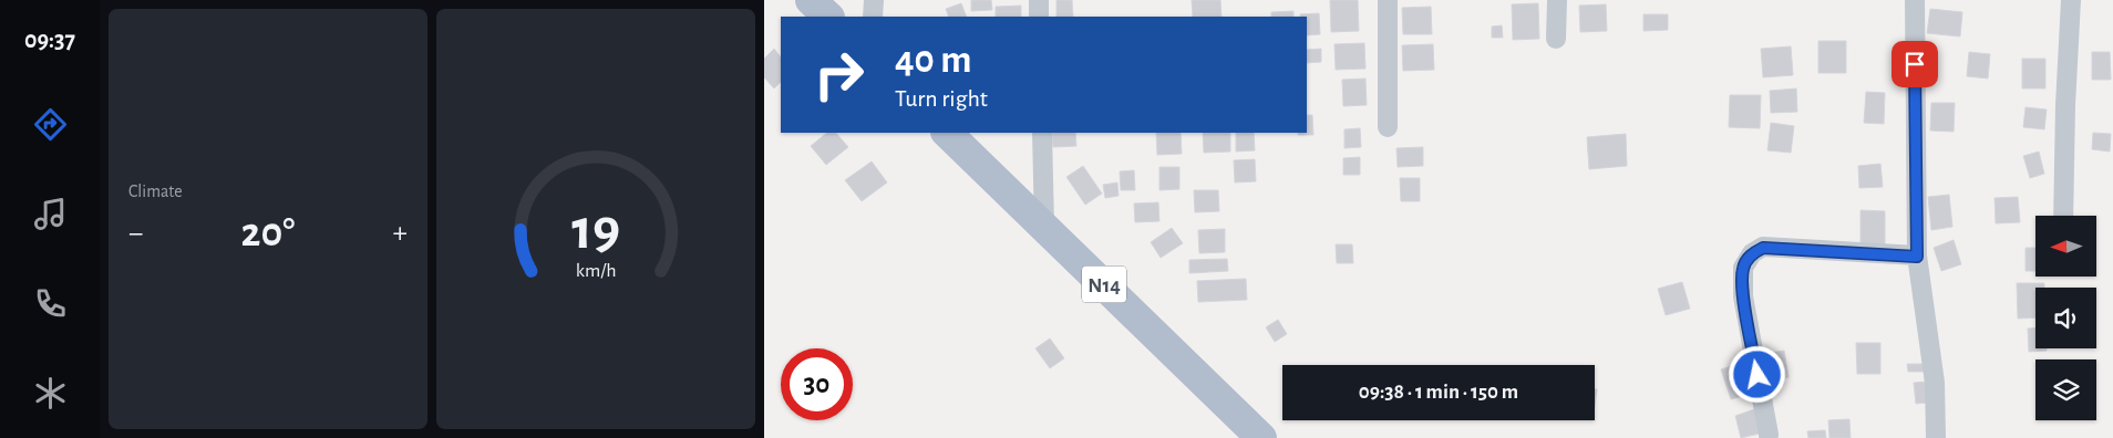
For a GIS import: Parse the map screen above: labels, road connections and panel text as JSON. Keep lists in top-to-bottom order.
{
  "streets": {
    "main road": ["N14"]
  },
  "north": "left",
  "page": {
    "tabs": "09:37",
    "tile": "Climate",
    "turn": ["40 m", "Turn right"],
    "heat": ["−", "20°", "+"],
    "limit": "30",
    "trip": "09:38 · 1 min · 150 m",
    "gauge": ["19", "km/h"]
  }
}
